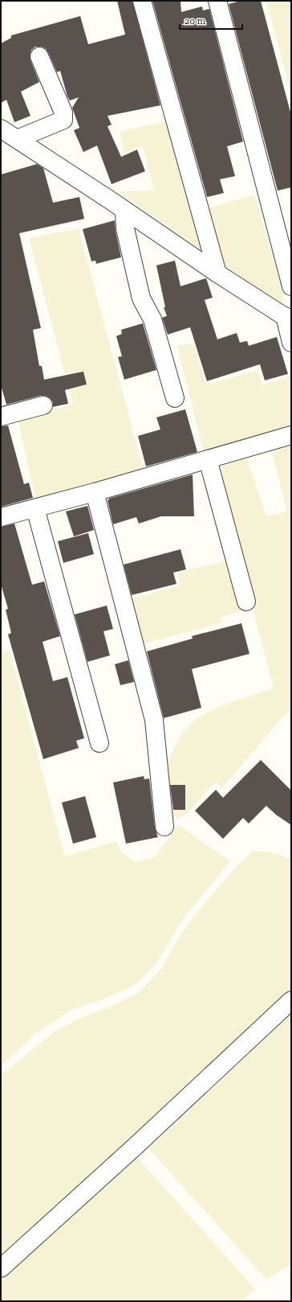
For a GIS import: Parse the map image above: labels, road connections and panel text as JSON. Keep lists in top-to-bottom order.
{
  "scale_bar": "20 m"
}
